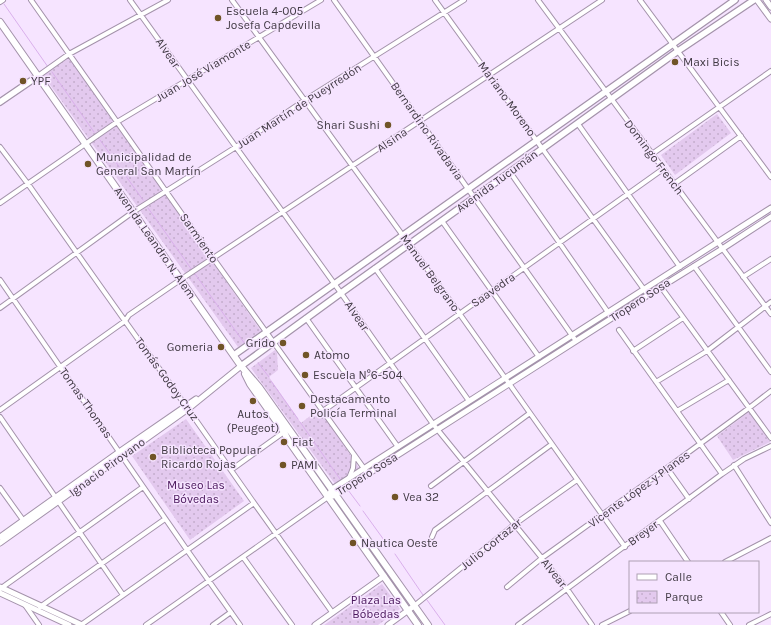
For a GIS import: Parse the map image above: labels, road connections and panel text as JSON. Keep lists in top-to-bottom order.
{
  "streets": {
    "main road": ["Avenida Tucumán", "Avenida Leandro N. Alem"],
    "street": [
      "Alvear",
      "Juan José Viamonte",
      "Mariano Moreno",
      "Juan Martín de Pueyrredón",
      "Bernardino Rivadavia",
      "Alsina",
      "Domingo French",
      "Sarmiento",
      "Manuel Belgrano",
      "Saavedra",
      "Tropero Sosa",
      "Tomás Godoy Cruz",
      "Tomas Thomas",
      "Ignacio Pirovano",
      "Vicente López y Planes",
      "Breyer",
      "Julio Cortazar"
    ]
  },
  "crossings": [
    ["Alvear", "Juan José Viamonte"],
    ["Alvear", "Juan Martín de Pueyrredón"],
    ["Alvear", "Alsina"],
    ["Alvear", "Avenida Tucumán"],
    ["Alvear", "Saavedra"],
    ["Alvear", "Tropero Sosa"],
    ["Alvear", "Vicente López y Planes"],
    ["Alvear", "Breyer"],
    ["Alvear", "Julio Cortazar"],
    ["Juan José Viamonte", "Sarmiento"],
    ["Juan José Viamonte", "Avenida Leandro N. Alem"],
    ["Juan José Viamonte", "Manuel Belgrano"],
    ["Juan José Viamonte", "Tomás Godoy Cruz"],
    ["Mariano Moreno", "Juan Martín de Pueyrredón"],
    ["Mariano Moreno", "Alsina"],
    ["Mariano Moreno", "Avenida Tucumán"],
    ["Mariano Moreno", "Saavedra"],
    ["Mariano Moreno", "Tropero Sosa"],
    ["Juan Martín de Pueyrredón", "Bernardino Rivadavia"],
    ["Juan Martín de Pueyrredón", "Sarmiento"],
    ["Juan Martín de Pueyrredón", "Avenida Leandro N. Alem"],
    ["Juan Martín de Pueyrredón", "Manuel Belgrano"],
    ["Juan Martín de Pueyrredón", "Tomás Godoy Cruz"],
    ["Juan Martín de Pueyrredón", "Tomas Thomas"],
    ["Bernardino Rivadavia", "Alsina"],
    ["Bernardino Rivadavia", "Avenida Tucumán"],
    ["Bernardino Rivadavia", "Saavedra"],
    ["Bernardino Rivadavia", "Tropero Sosa"],
    ["Alsina", "Domingo French"],
    ["Alsina", "Sarmiento"],
    ["Alsina", "Avenida Leandro N. Alem"],
    ["Alsina", "Manuel Belgrano"],
    ["Alsina", "Tomás Godoy Cruz"],
    ["Alsina", "Tomas Thomas"],
    ["Domingo French", "Avenida Tucumán"],
    ["Domingo French", "Saavedra"],
    ["Domingo French", "Tropero Sosa"],
    ["Avenida Tucumán", "Sarmiento"],
    ["Avenida Tucumán", "Avenida Leandro N. Alem"],
    ["Avenida Tucumán", "Manuel Belgrano"],
    ["Avenida Tucumán", "Ignacio Pirovano"],
    ["Sarmiento", "Saavedra"],
    ["Sarmiento", "Tropero Sosa"],
    ["Avenida Leandro N. Alem", "Tropero Sosa"],
    ["Avenida Leandro N. Alem", "Ignacio Pirovano"],
    ["Avenida Leandro N. Alem", "Julio Cortazar"],
    ["Manuel Belgrano", "Saavedra"],
    ["Manuel Belgrano", "Tropero Sosa"],
    ["Manuel Belgrano", "Vicente López y Planes"],
    ["Manuel Belgrano", "Breyer"],
    ["Manuel Belgrano", "Julio Cortazar"],
    ["Tomás Godoy Cruz", "Ignacio Pirovano"],
    ["Tomas Thomas", "Ignacio Pirovano"]
  ],
  "parks": ["Museo Las Bóvedas", "Plaza Las Bóbedas"],
  "places": [
    "Escuela 4-005 Josefa Capdevilla",
    "Maxi Bicis",
    "YPF",
    "Shari Sushi",
    "Municipalidad de General San Martín",
    "Grido",
    "Gomeria",
    "Atomo",
    "Escuela N°6-504",
    "Autos (Peugeot)",
    "Destacamento Policía Terminal",
    "Fiat",
    "Biblioteca Popular Ricardo Rojas",
    "PAMI",
    "Vea 32",
    "Nautica Oeste"
  ],
  "legend": ["Calle", "Parque"]
}
